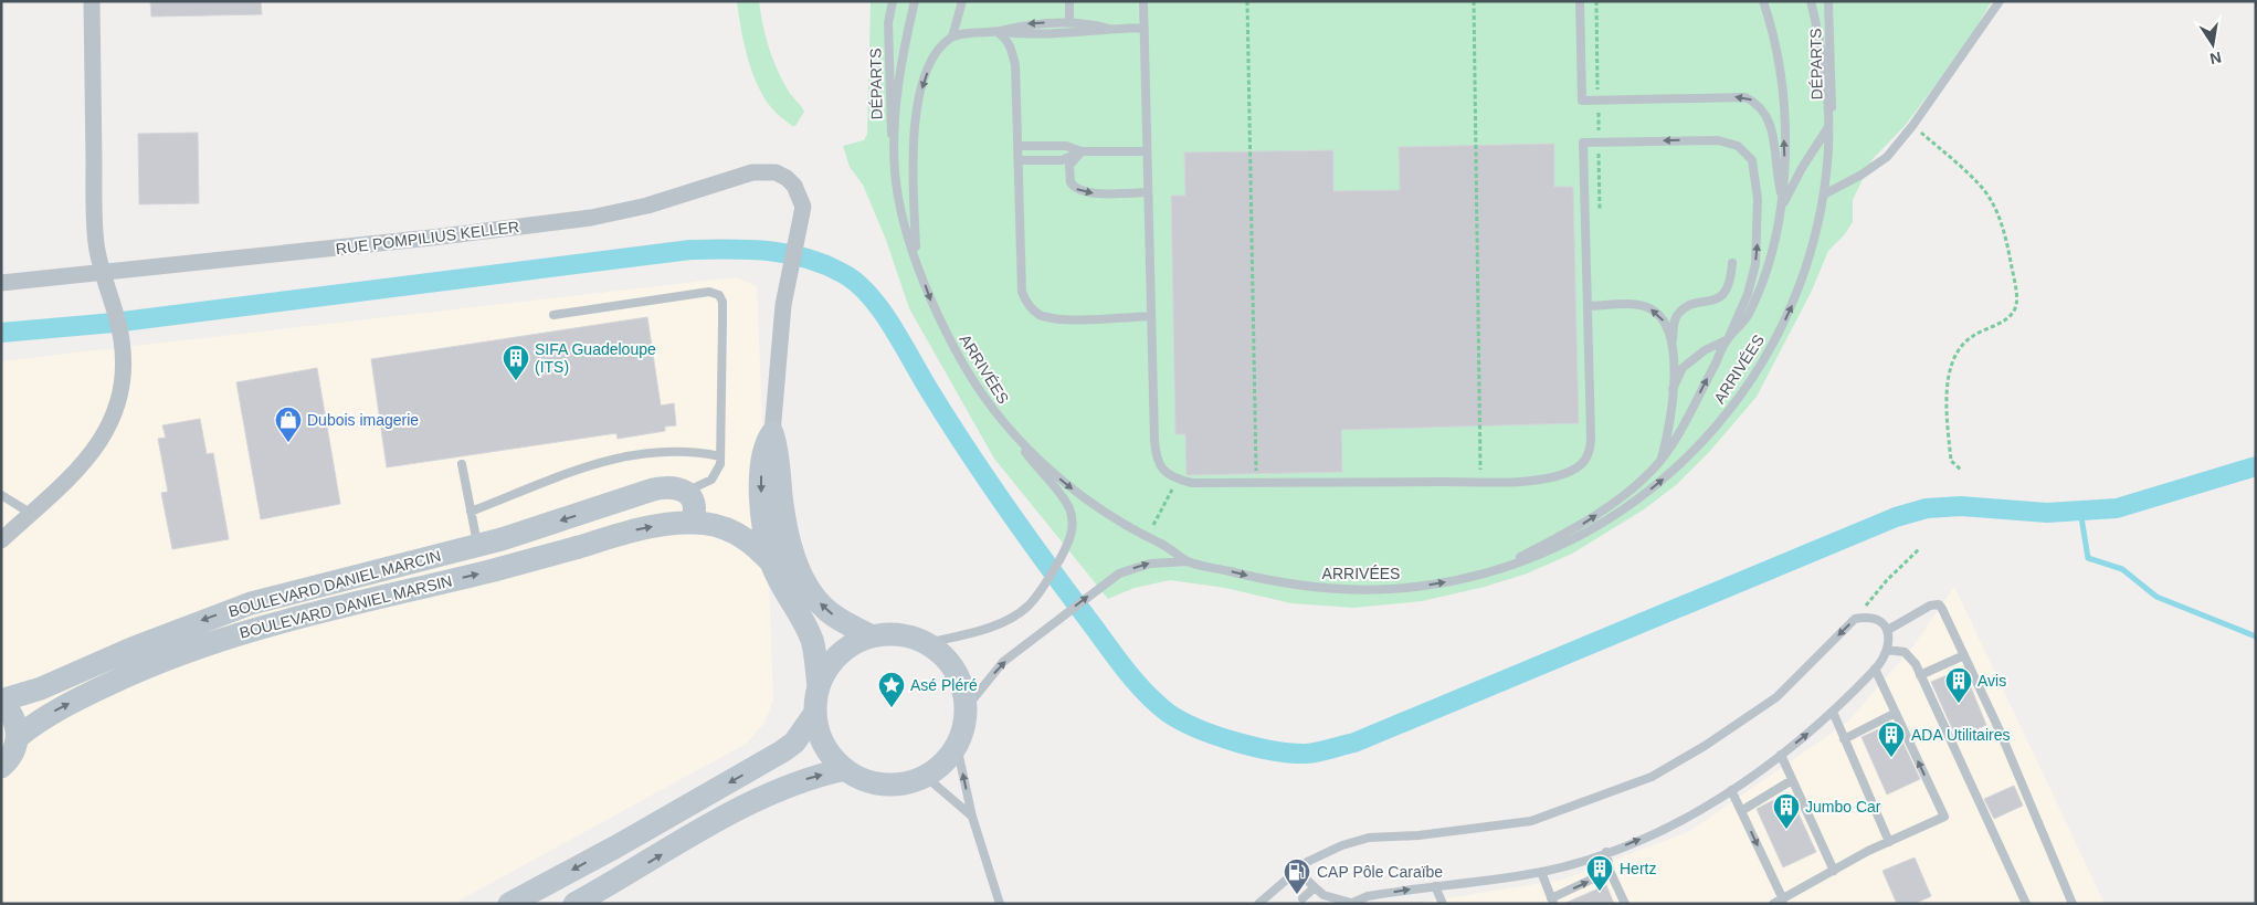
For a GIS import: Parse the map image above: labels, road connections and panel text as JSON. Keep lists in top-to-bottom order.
{
  "streets": {
    "street": ["RUE POMPILIUS KELLER", "BOULEVARD DANIEL MARCIN", "BOULEVARD DANIEL MARSIN"],
    "lane": ["DÉPARTS", "ARRIVÉES"]
  },
  "crossings": [
    ["DÉPARTS", "ARRIVÉES"]
  ],
  "one_way": ["BOULEVARD DANIEL MARCIN", "BOULEVARD DANIEL MARSIN"],
  "places": {
    "building": [
      "SIFA Guadeloupe (ITS)",
      "Avis",
      "ADA Utilitaires",
      "Jumbo Car",
      "Hertz"
    ],
    "shop": ["Dubois imagerie"],
    "place": ["Asé Pléré"],
    "fuel station": ["CAP Pôle Caraïbe"]
  },
  "north": "bottom"
}
